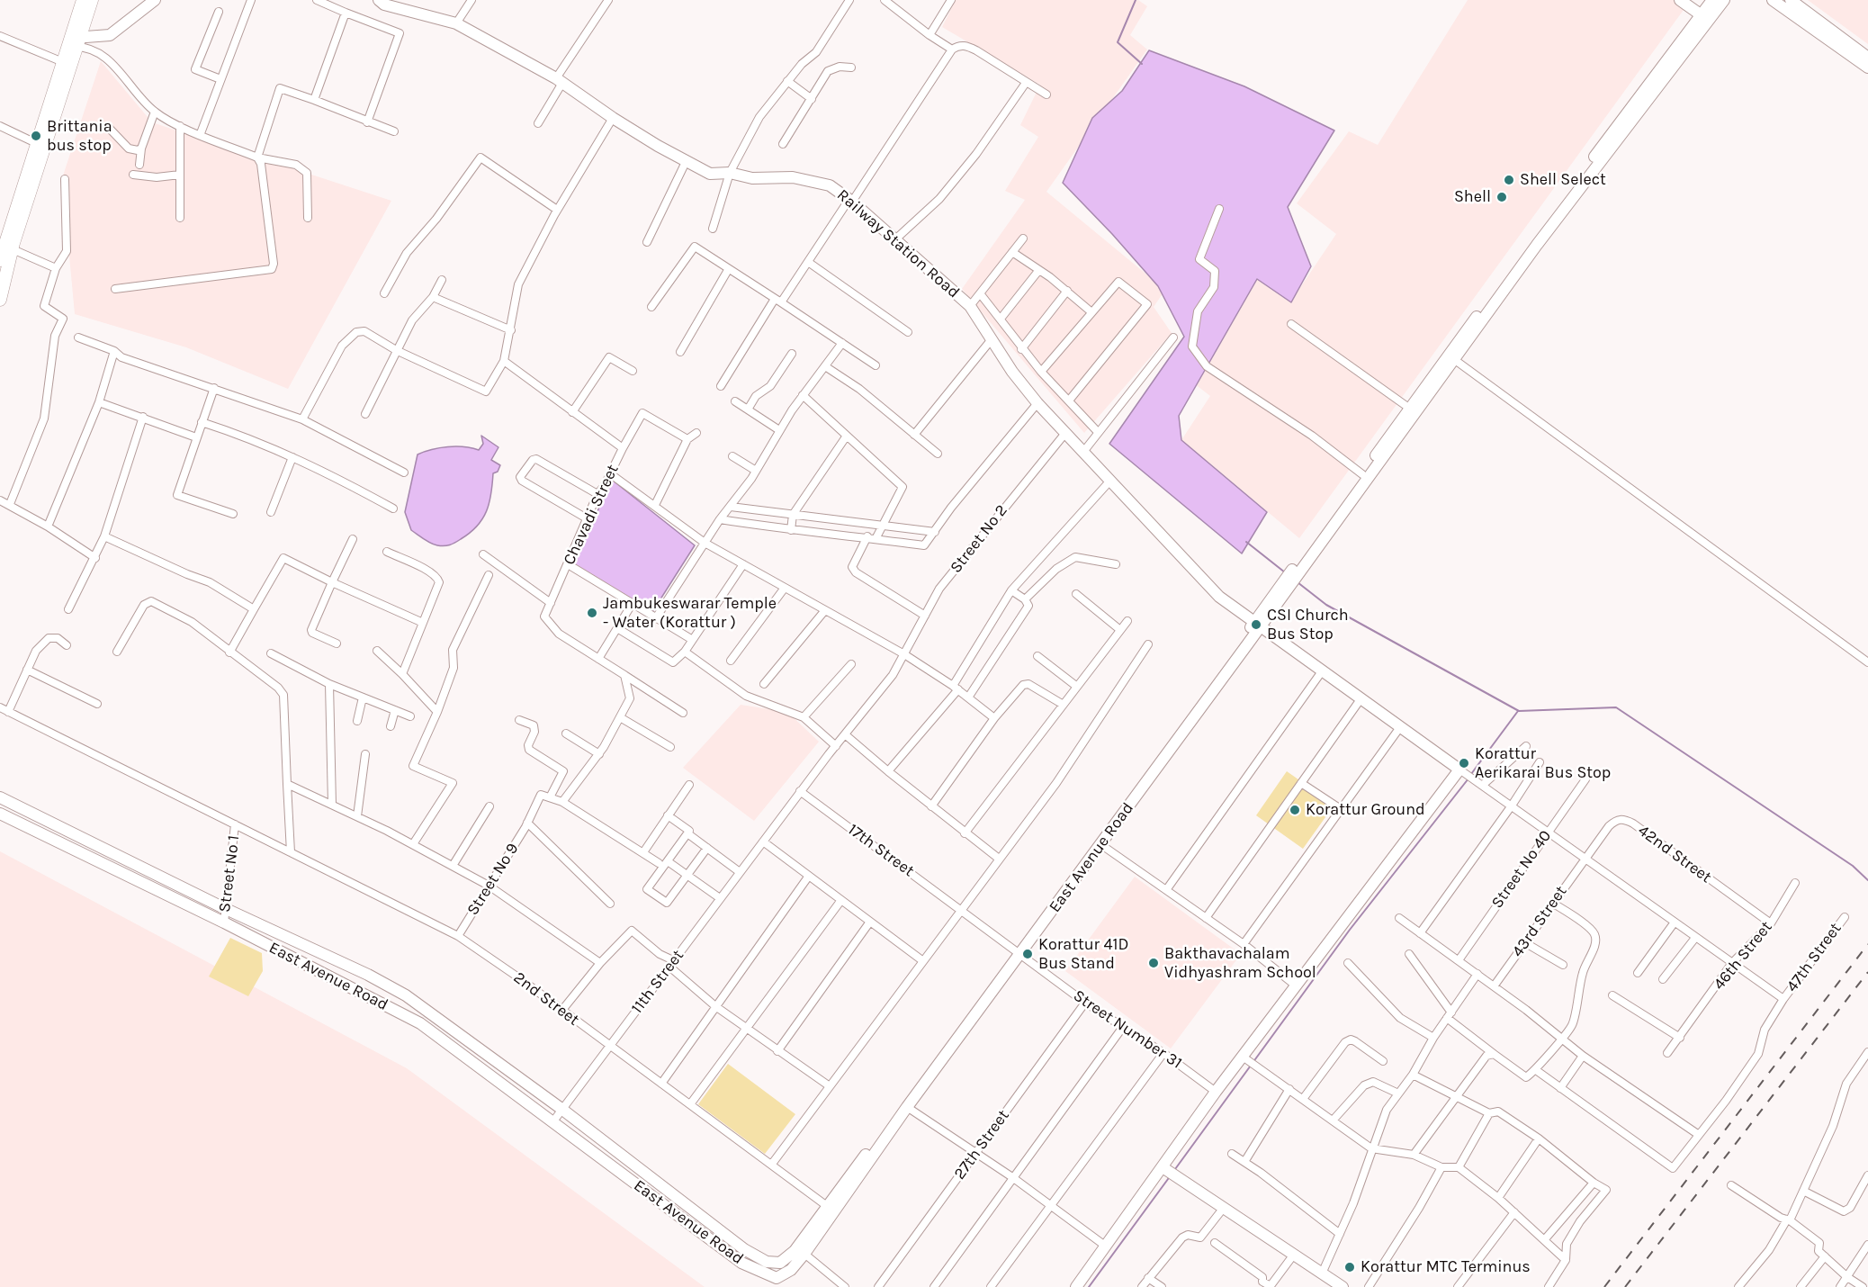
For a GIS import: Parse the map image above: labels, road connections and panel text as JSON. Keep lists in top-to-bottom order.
{
  "streets": {
    "main road": ["Railway Station Road", "East Avenue Road"],
    "street": [
      "Chavadi Street",
      "Street No 2",
      "17th Street",
      "42nd Street",
      "Street No 40",
      "Street No 1",
      "Street No 9",
      "43rd Street",
      "46th Street",
      "47th Street",
      "11th Street",
      "2nd Street",
      "Street Number 31",
      "27th Street"
    ]
  },
  "crossings": [
    ["Railway Station Road", "Street No 2"],
    ["Railway Station Road", "East Avenue Road"],
    ["Street No 2", "11th Street"],
    ["17th Street", "11th Street"],
    ["17th Street", "Street Number 31"],
    ["42nd Street", "43rd Street"],
    ["42nd Street", "46th Street"],
    ["East Avenue Road", "Street No 1"],
    ["East Avenue Road", "11th Street"],
    ["East Avenue Road", "2nd Street"],
    ["East Avenue Road", "Street Number 31"],
    ["Street No 1", "2nd Street"],
    ["Street No 9", "2nd Street"],
    ["11th Street", "2nd Street"],
    ["Street Number 31", "27th Street"]
  ],
  "places": [
    "Brittania bus stop",
    "Shell Select",
    "Shell",
    "Jambukeswarar Temple - Water (Korattur )",
    "CSI Church Bus Stop",
    "Korattur Aerikarai Bus Stop",
    "Korattur Ground",
    "Korattur 41D Bus Stand",
    "Bakthavachalam Vidhyashram School",
    "Korattur MTC Terminus"
  ]
}
